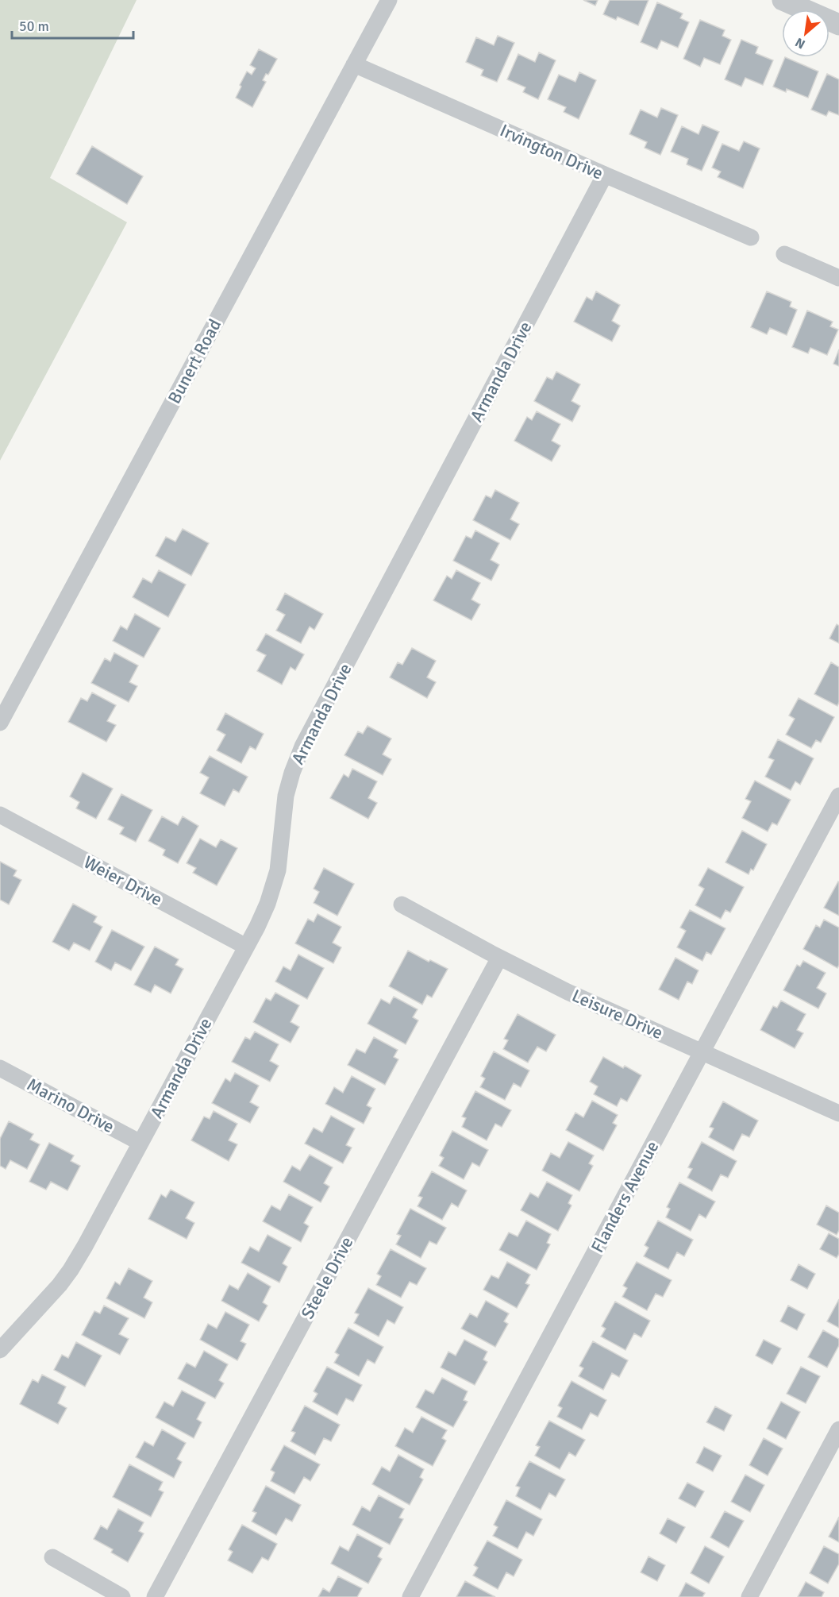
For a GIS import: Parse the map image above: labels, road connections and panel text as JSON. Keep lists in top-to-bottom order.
{
  "streets": {
    "street": [
      "Irvington Drive",
      "Bunert Road",
      "Armanda Drive",
      "Weier Drive",
      "Leisure Drive",
      "Marino Drive",
      "Flanders Avenue",
      "Steele Drive"
    ]
  },
  "crossings": [
    ["Irvington Drive", "Bunert Road"],
    ["Irvington Drive", "Armanda Drive"],
    ["Armanda Drive", "Weier Drive"],
    ["Armanda Drive", "Marino Drive"],
    ["Leisure Drive", "Flanders Avenue"],
    ["Leisure Drive", "Steele Drive"]
  ],
  "scale_bar": "50 m",
  "north": "bottom left"
}
